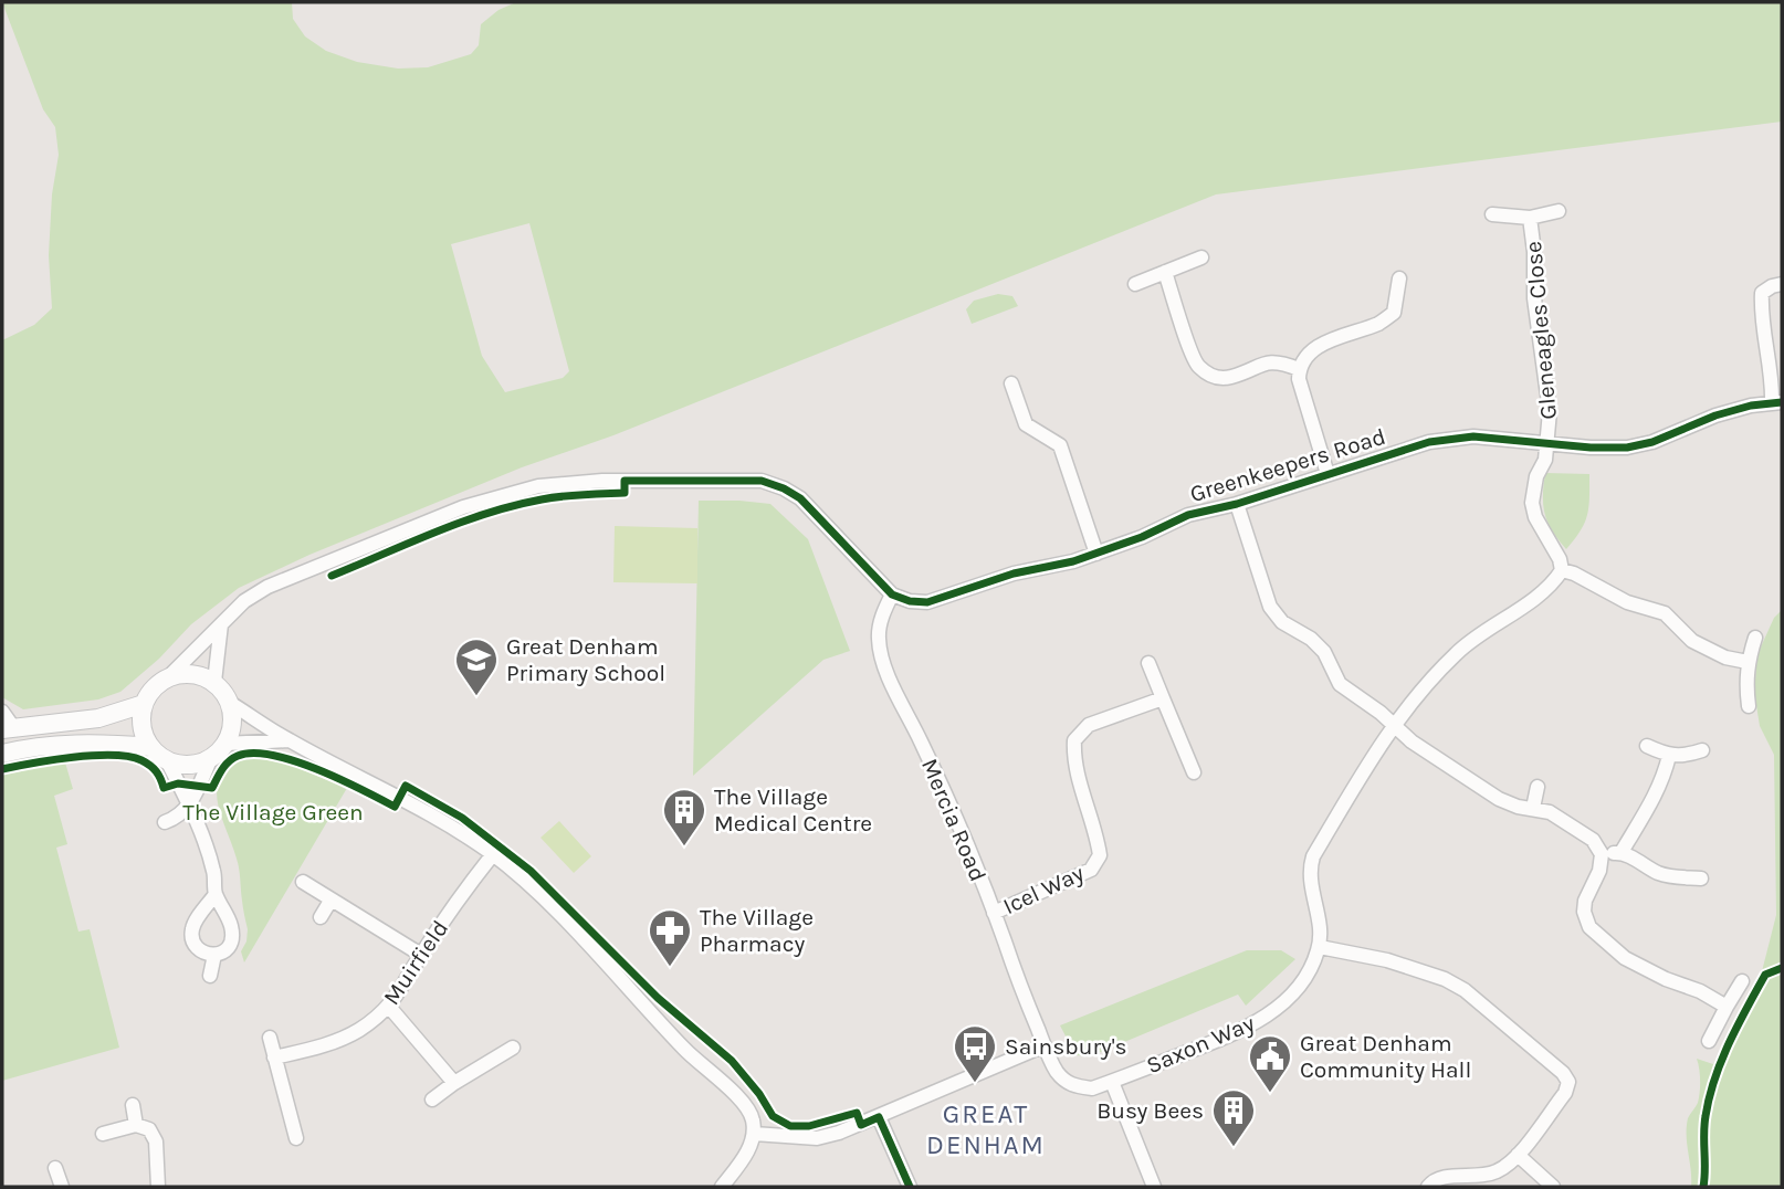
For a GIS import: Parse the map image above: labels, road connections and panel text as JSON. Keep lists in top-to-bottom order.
{
  "streets": {
    "street": [
      "Gleneagles Close",
      "Greenkeepers Road",
      "Mercia Road",
      "Icel Way",
      "Muirfield",
      "Saxon Way"
    ]
  },
  "crossings": [
    ["Gleneagles Close", "Greenkeepers Road"],
    ["Greenkeepers Road", "Mercia Road"],
    ["Mercia Road", "Icel Way"],
    ["Mercia Road", "Saxon Way"]
  ],
  "districts": ["GREAT DENHAM"],
  "parks": ["The Village Green"],
  "places": {
    "school or university": ["Great Denham Primary School"],
    "building": ["The Village Medical Centre", "Busy Bees"],
    "pharmacy": ["The Village Pharmacy"],
    "bus stop": ["Sainsbury's"],
    "public building": ["Great Denham Community Hall"]
  }
}
